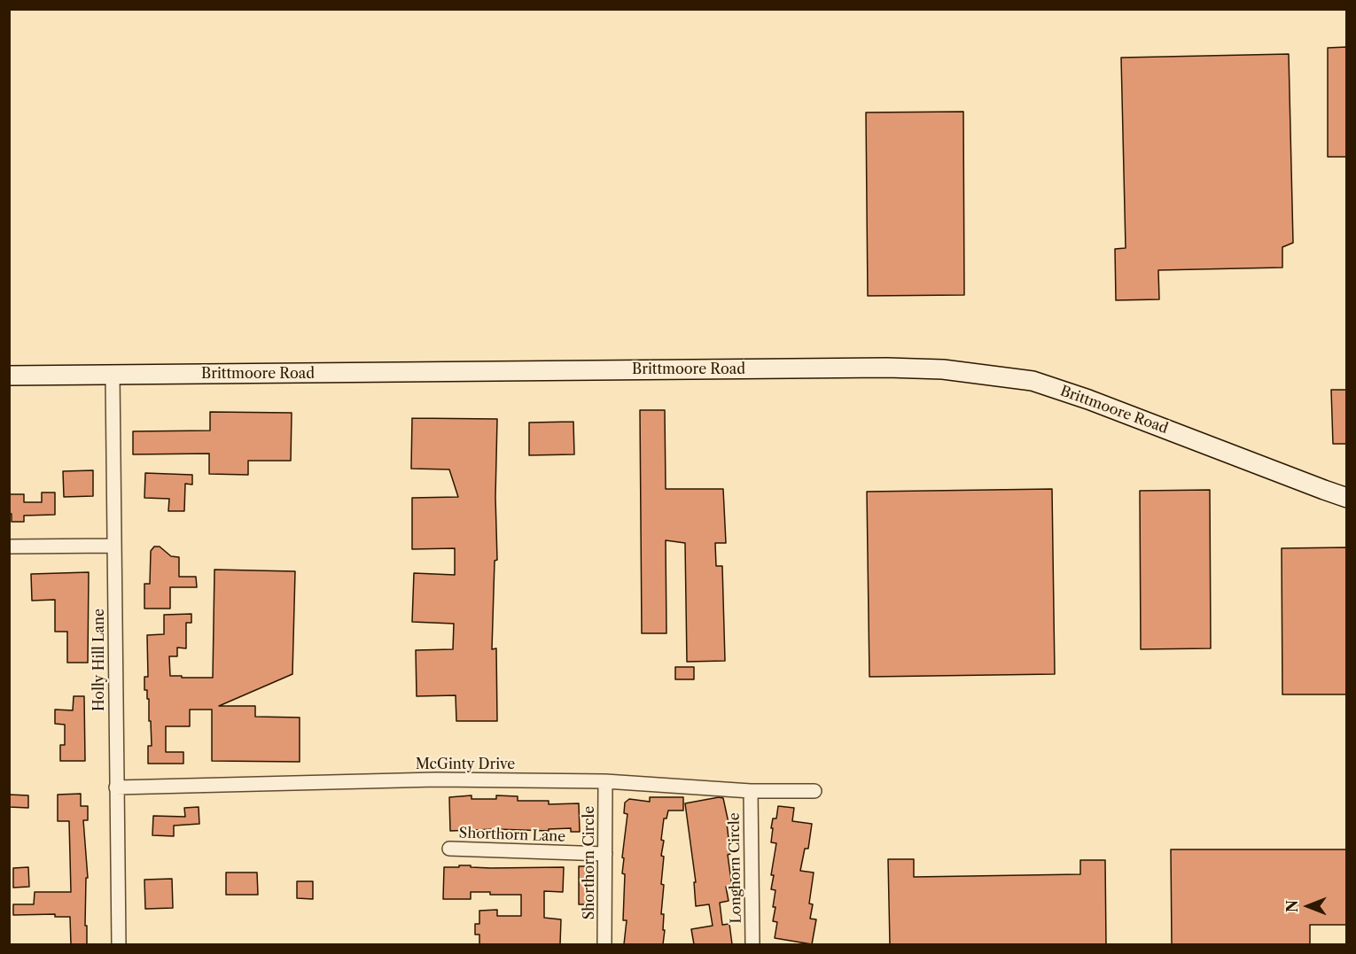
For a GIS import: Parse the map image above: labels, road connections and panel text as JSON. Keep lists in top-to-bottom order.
{
  "streets": {
    "main road": ["Brittmoore Road"],
    "street": [
      "Holly Hill Lane",
      "McGinty Drive",
      "Shorthorn Lane",
      "Shorthorn Circle",
      "Longhorn Circle"
    ]
  },
  "crossings": [
    ["Brittmoore Road", "Holly Hill Lane"],
    ["Holly Hill Lane", "McGinty Drive"],
    ["McGinty Drive", "Shorthorn Circle"],
    ["McGinty Drive", "Longhorn Circle"],
    ["Shorthorn Lane", "Shorthorn Circle"]
  ],
  "north": "left"
}
